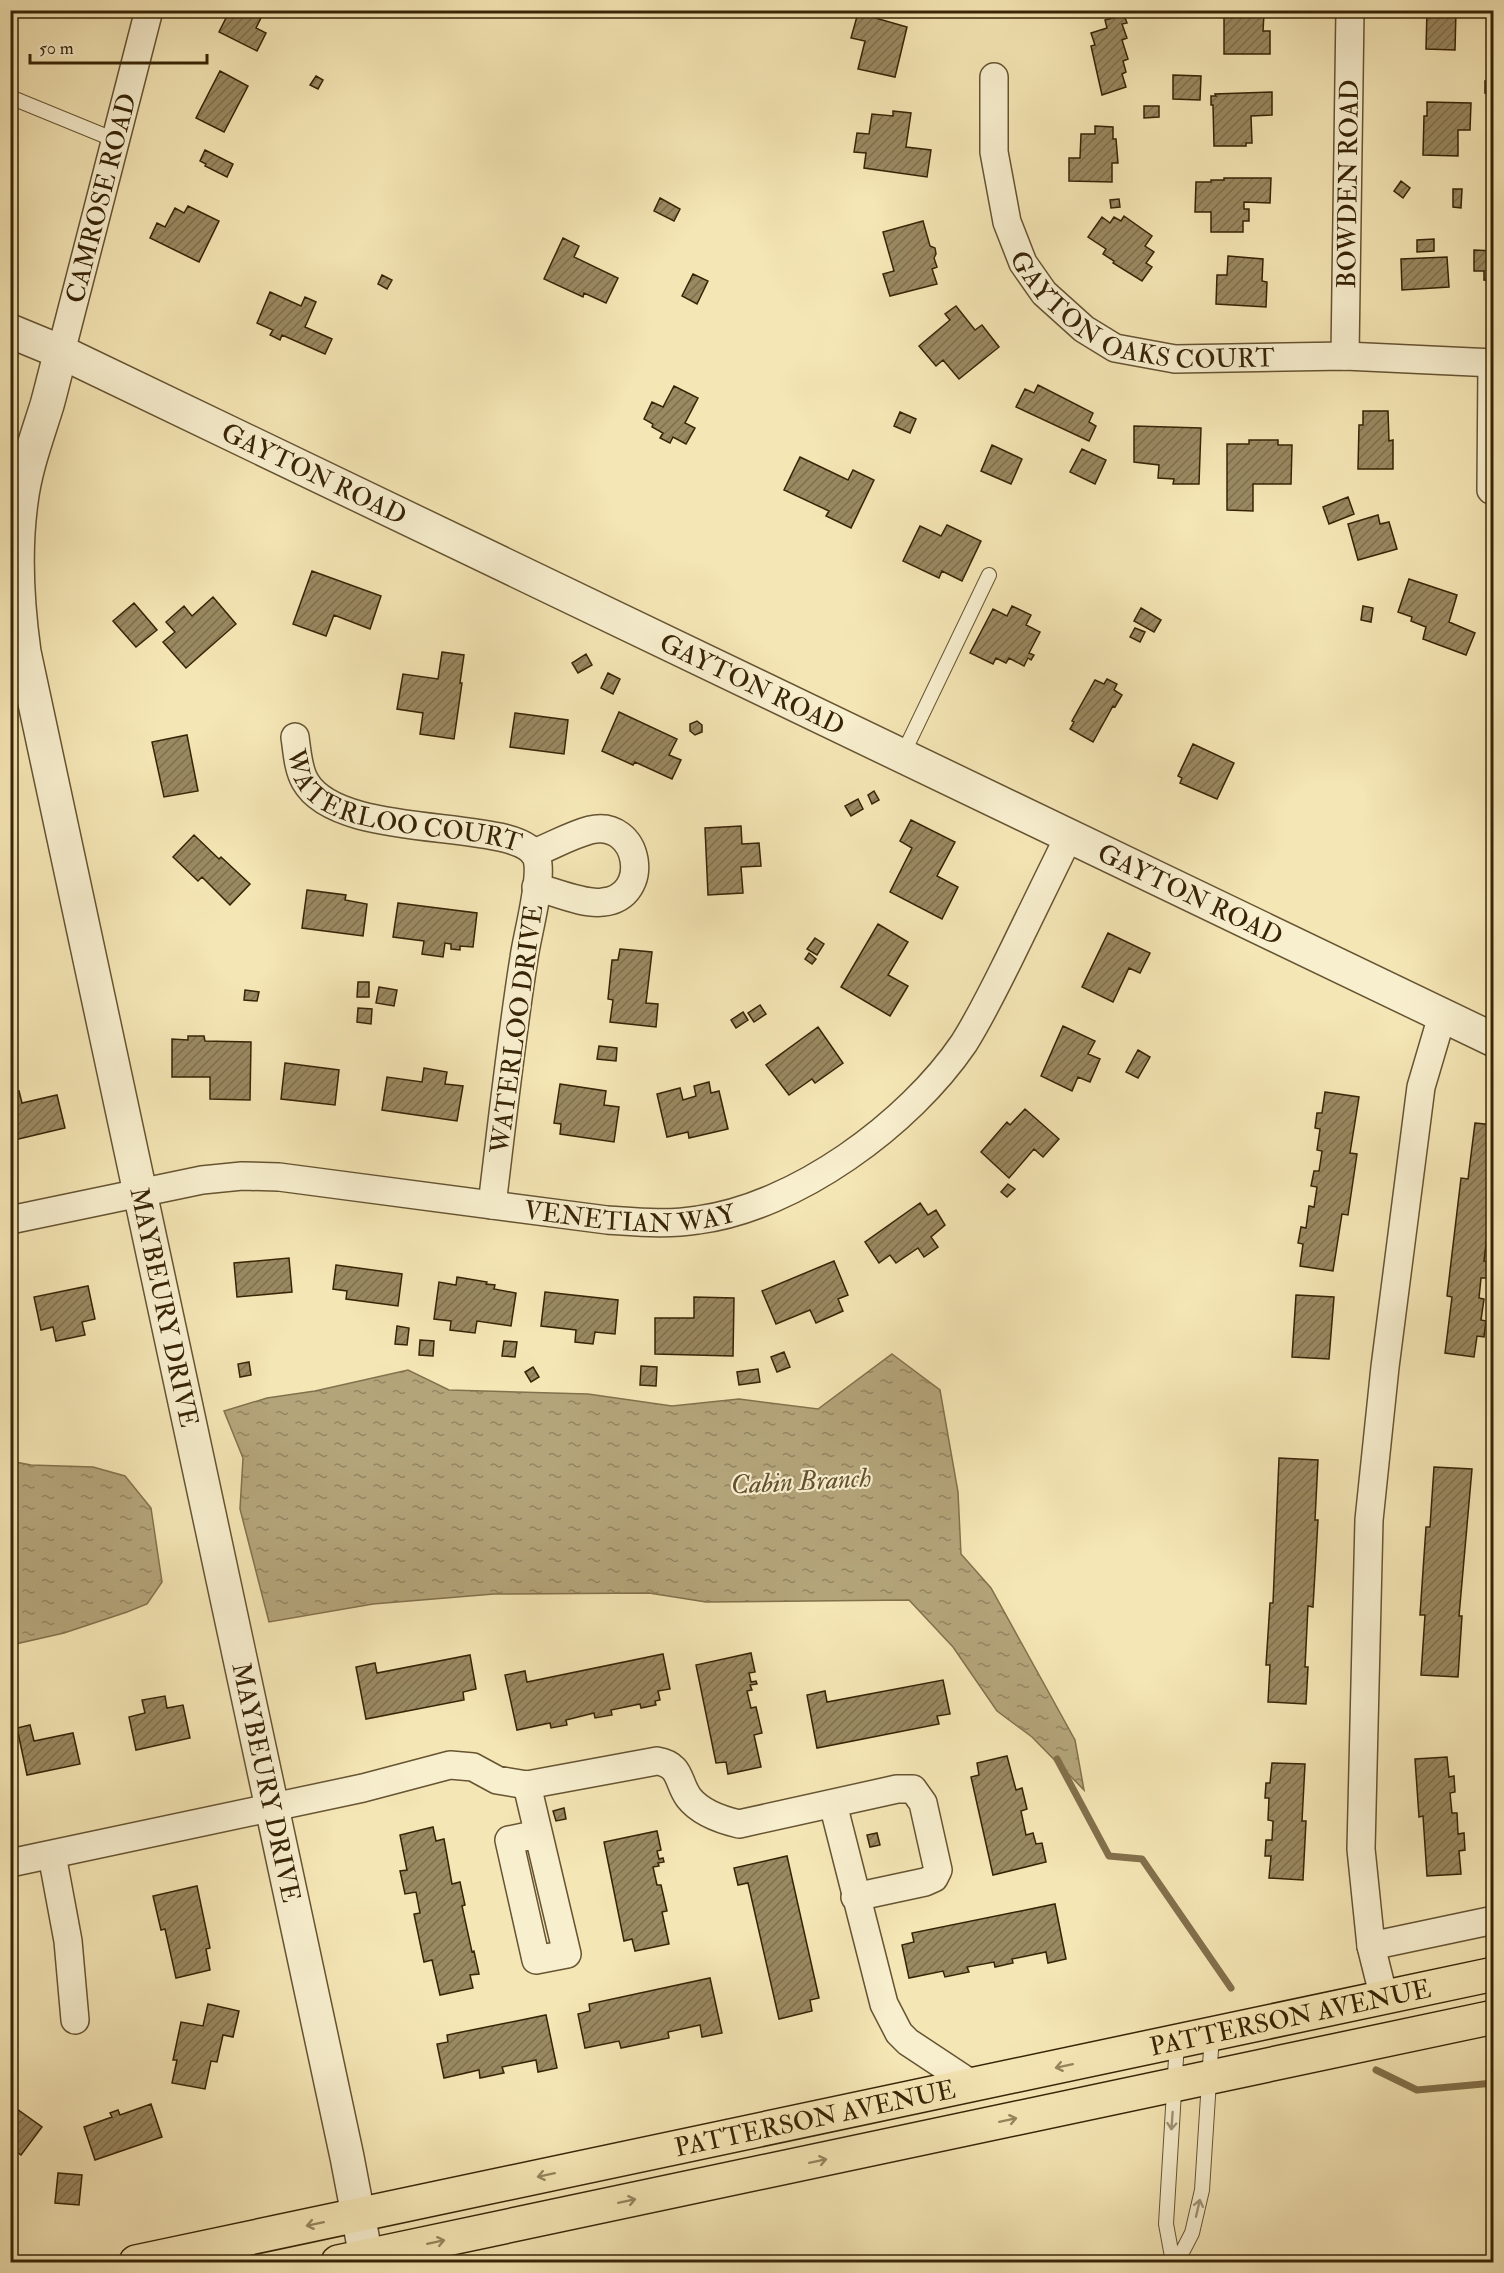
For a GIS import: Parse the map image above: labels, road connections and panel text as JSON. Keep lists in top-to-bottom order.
{
  "streets": {
    "main road": ["PATTERSON AVENUE"],
    "street": [
      "BOWDEN ROAD",
      "CAMROSE ROAD",
      "GAYTON OAKS COURT",
      "GAYTON ROAD",
      "WATERLOO COURT",
      "WATERLOO DRIVE",
      "VENETIAN WAY",
      "MAYBEURY DRIVE"
    ]
  },
  "crossings": [
    ["BOWDEN ROAD", "GAYTON OAKS COURT"],
    ["CAMROSE ROAD", "GAYTON ROAD"],
    ["CAMROSE ROAD", "MAYBEURY DRIVE"],
    ["GAYTON ROAD", "VENETIAN WAY"],
    ["GAYTON ROAD", "MAYBEURY DRIVE"],
    ["WATERLOO COURT", "WATERLOO DRIVE"],
    ["WATERLOO DRIVE", "VENETIAN WAY"],
    ["VENETIAN WAY", "MAYBEURY DRIVE"],
    ["MAYBEURY DRIVE", "PATTERSON AVENUE"]
  ],
  "water": ["Cabin Branch"],
  "scale_bar": "50 m"
}
